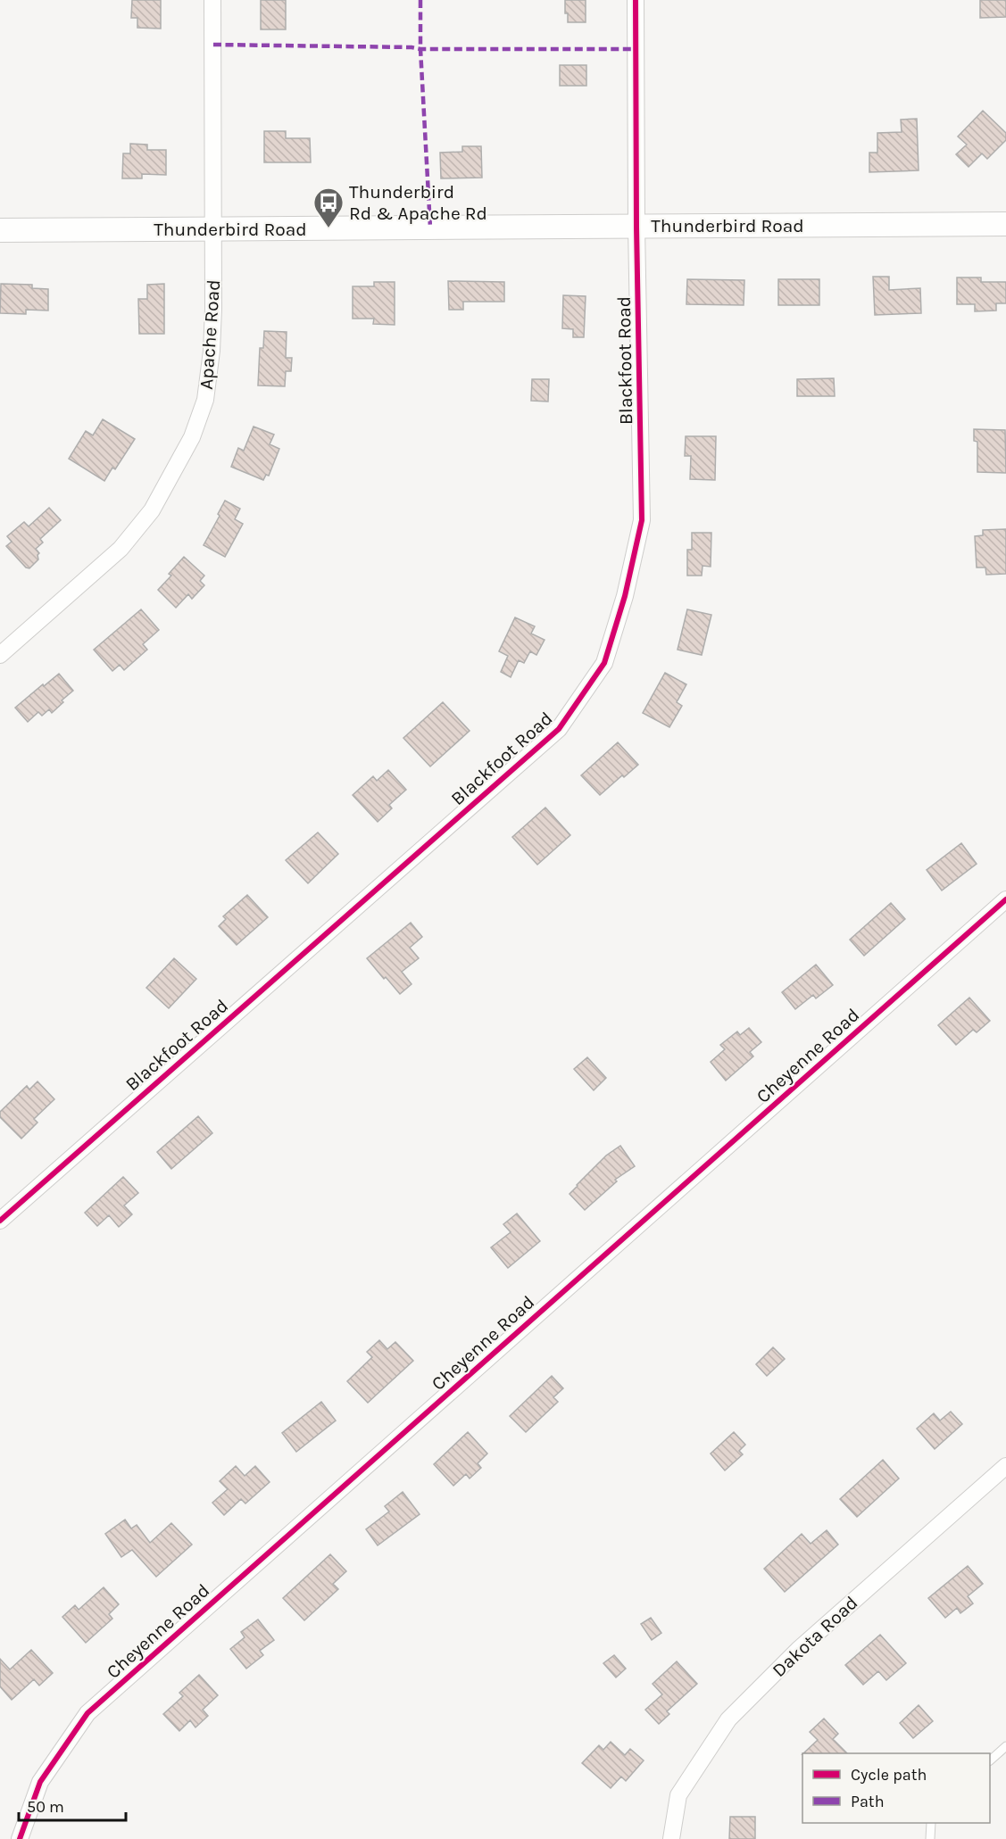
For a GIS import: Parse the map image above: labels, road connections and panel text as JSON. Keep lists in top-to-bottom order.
{
  "streets": {
    "main road": ["Thunderbird Road"],
    "street": [
      "Apache Road",
      "Blackfoot Road",
      "Cheyenne Road",
      "Dakota Road"
    ]
  },
  "crossings": [
    ["Thunderbird Road", "Apache Road"],
    ["Thunderbird Road", "Blackfoot Road"]
  ],
  "places": {
    "bus stop": ["Thunderbird Rd & Apache Rd"]
  },
  "legend": ["Cycle path", "Path"],
  "scale_bar": "50 m"
}
